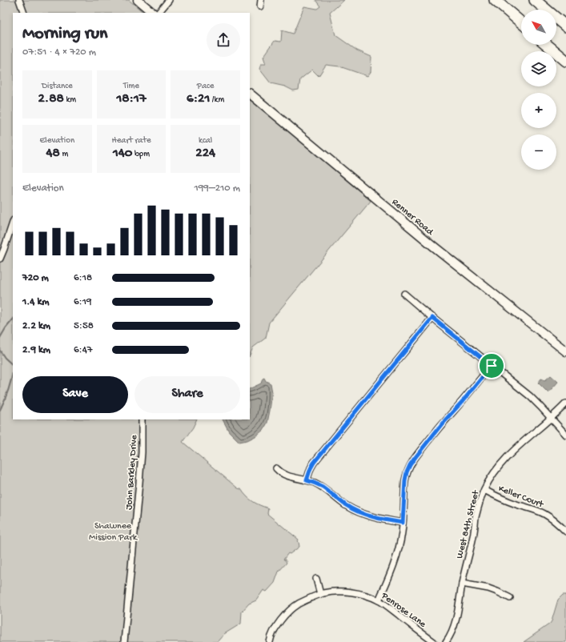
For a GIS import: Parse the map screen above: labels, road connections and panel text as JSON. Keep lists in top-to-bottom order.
{
  "streets": {
    "main road": ["Renner Road"],
    "street": [
      "John Barkley Drive",
      "Keller Court",
      "West 84th Street",
      "Penrose Lane"
    ]
  },
  "crossings": [
    ["Keller Court", "West 84th Street"]
  ],
  "parks": ["Shawnee Mission Park"],
  "north": "top left",
  "page": {
    "map_buttons": ["+", "−"],
    "heading": ["Morning run", "07:51 · 4 × 720 m"],
    "stats": [
      ["Distance", "2.88 km"],
      ["Time", "18:17"],
      ["Pace", "6:21 /km"],
      ["Elevation", "48 m"],
      ["Heart rate", "140 bpm"],
      ["kcal", "224"]
    ],
    "chart": ["Elevation", "199–210 m"],
    "list": [
      {
        "name": "720 m",
        "note": "6:18"
      },
      {
        "name": "1.4 km",
        "note": "6:19"
      },
      {
        "name": "2.2 km",
        "note": "5:58"
      },
      {
        "name": "2.9 km",
        "note": "6:47"
      }
    ],
    "buttons": ["Save", "Share"]
  }
}
